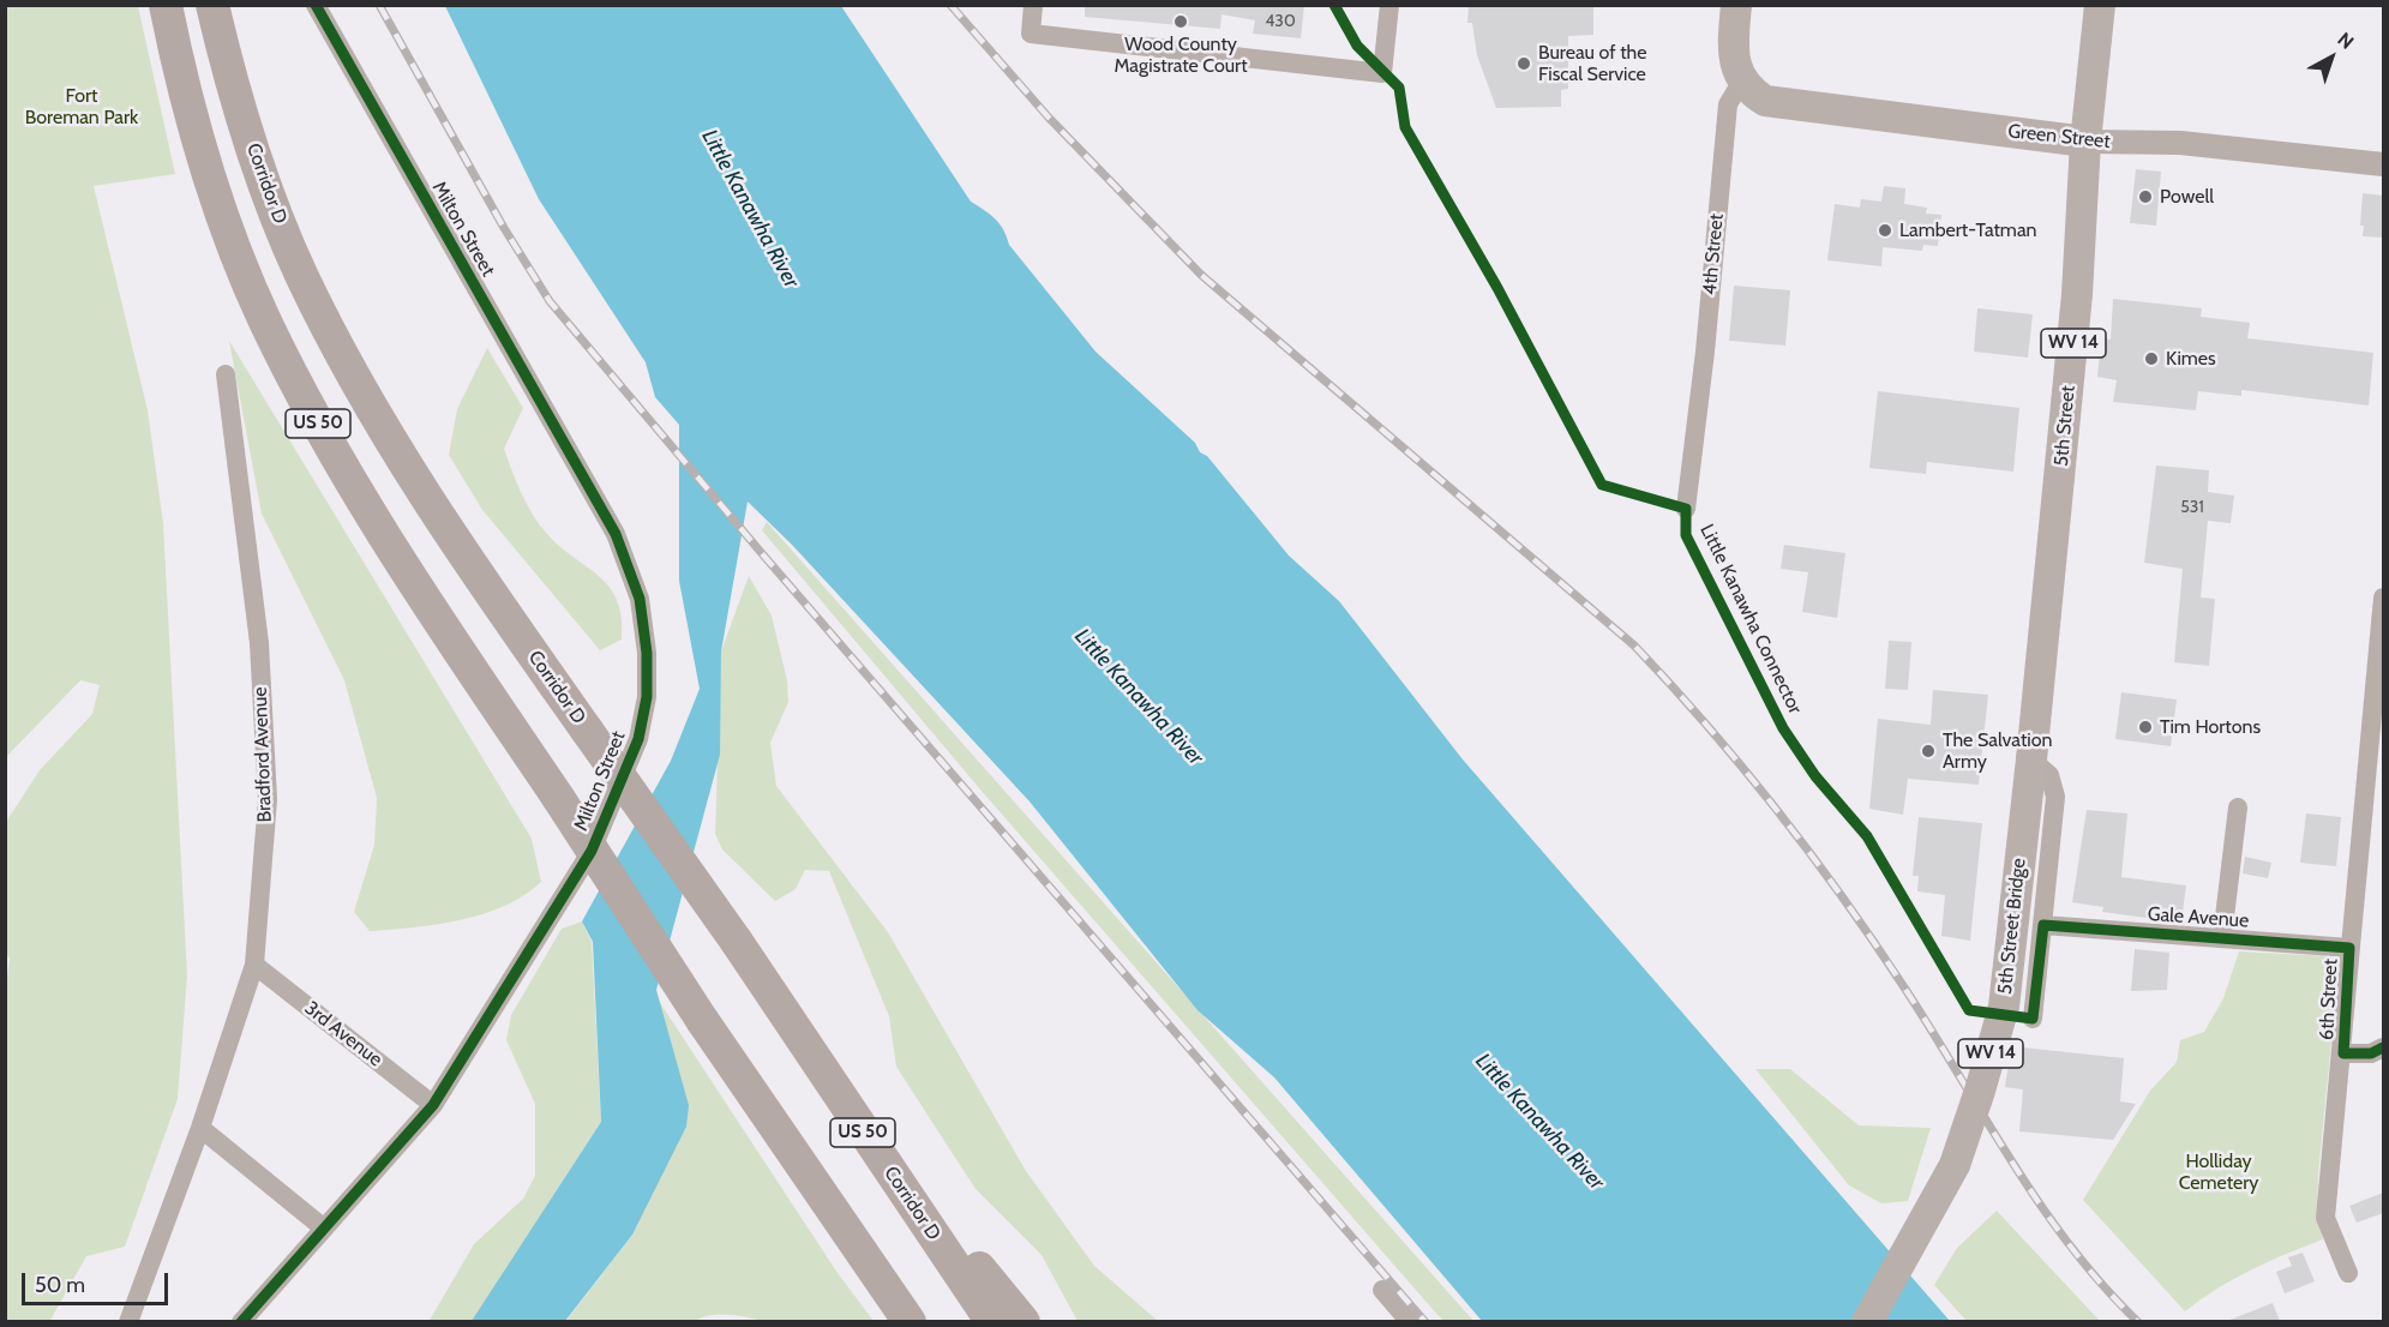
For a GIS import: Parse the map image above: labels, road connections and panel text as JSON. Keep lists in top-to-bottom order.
{
  "streets": {
    "highway": ["Corridor D", "US 50"],
    "main road": [
      "Green Street",
      "WV 14",
      "5th Street",
      "5th Street Bridge"
    ],
    "street": [
      "Milton Street",
      "4th Street",
      "Bradford Avenue",
      "Gale Avenue",
      "6th Street",
      "3rd Avenue"
    ],
    "cycle path": ["Little Kanawha Connector"]
  },
  "crossings": [
    ["Green Street", "4th Street"],
    ["Green Street", "5th Street"],
    ["Milton Street", "3rd Avenue"],
    ["5th Street", "5th Street Bridge"],
    ["Bradford Avenue", "3rd Avenue"],
    ["Gale Avenue", "6th Street"]
  ],
  "water": ["Little Kanawha River"],
  "parks": ["Fort Boreman Park", "Holliday Cemetery"],
  "places": [
    "Wood County Magistrate Court",
    "Bureau of the Fiscal Service",
    "Powell",
    "Lambert-Tatman",
    "Kimes",
    "Tim Hortons",
    "The Salvation Army"
  ],
  "house_numbers": ["430", "531"],
  "scale_bar": "50 m",
  "north": "top right"
}
